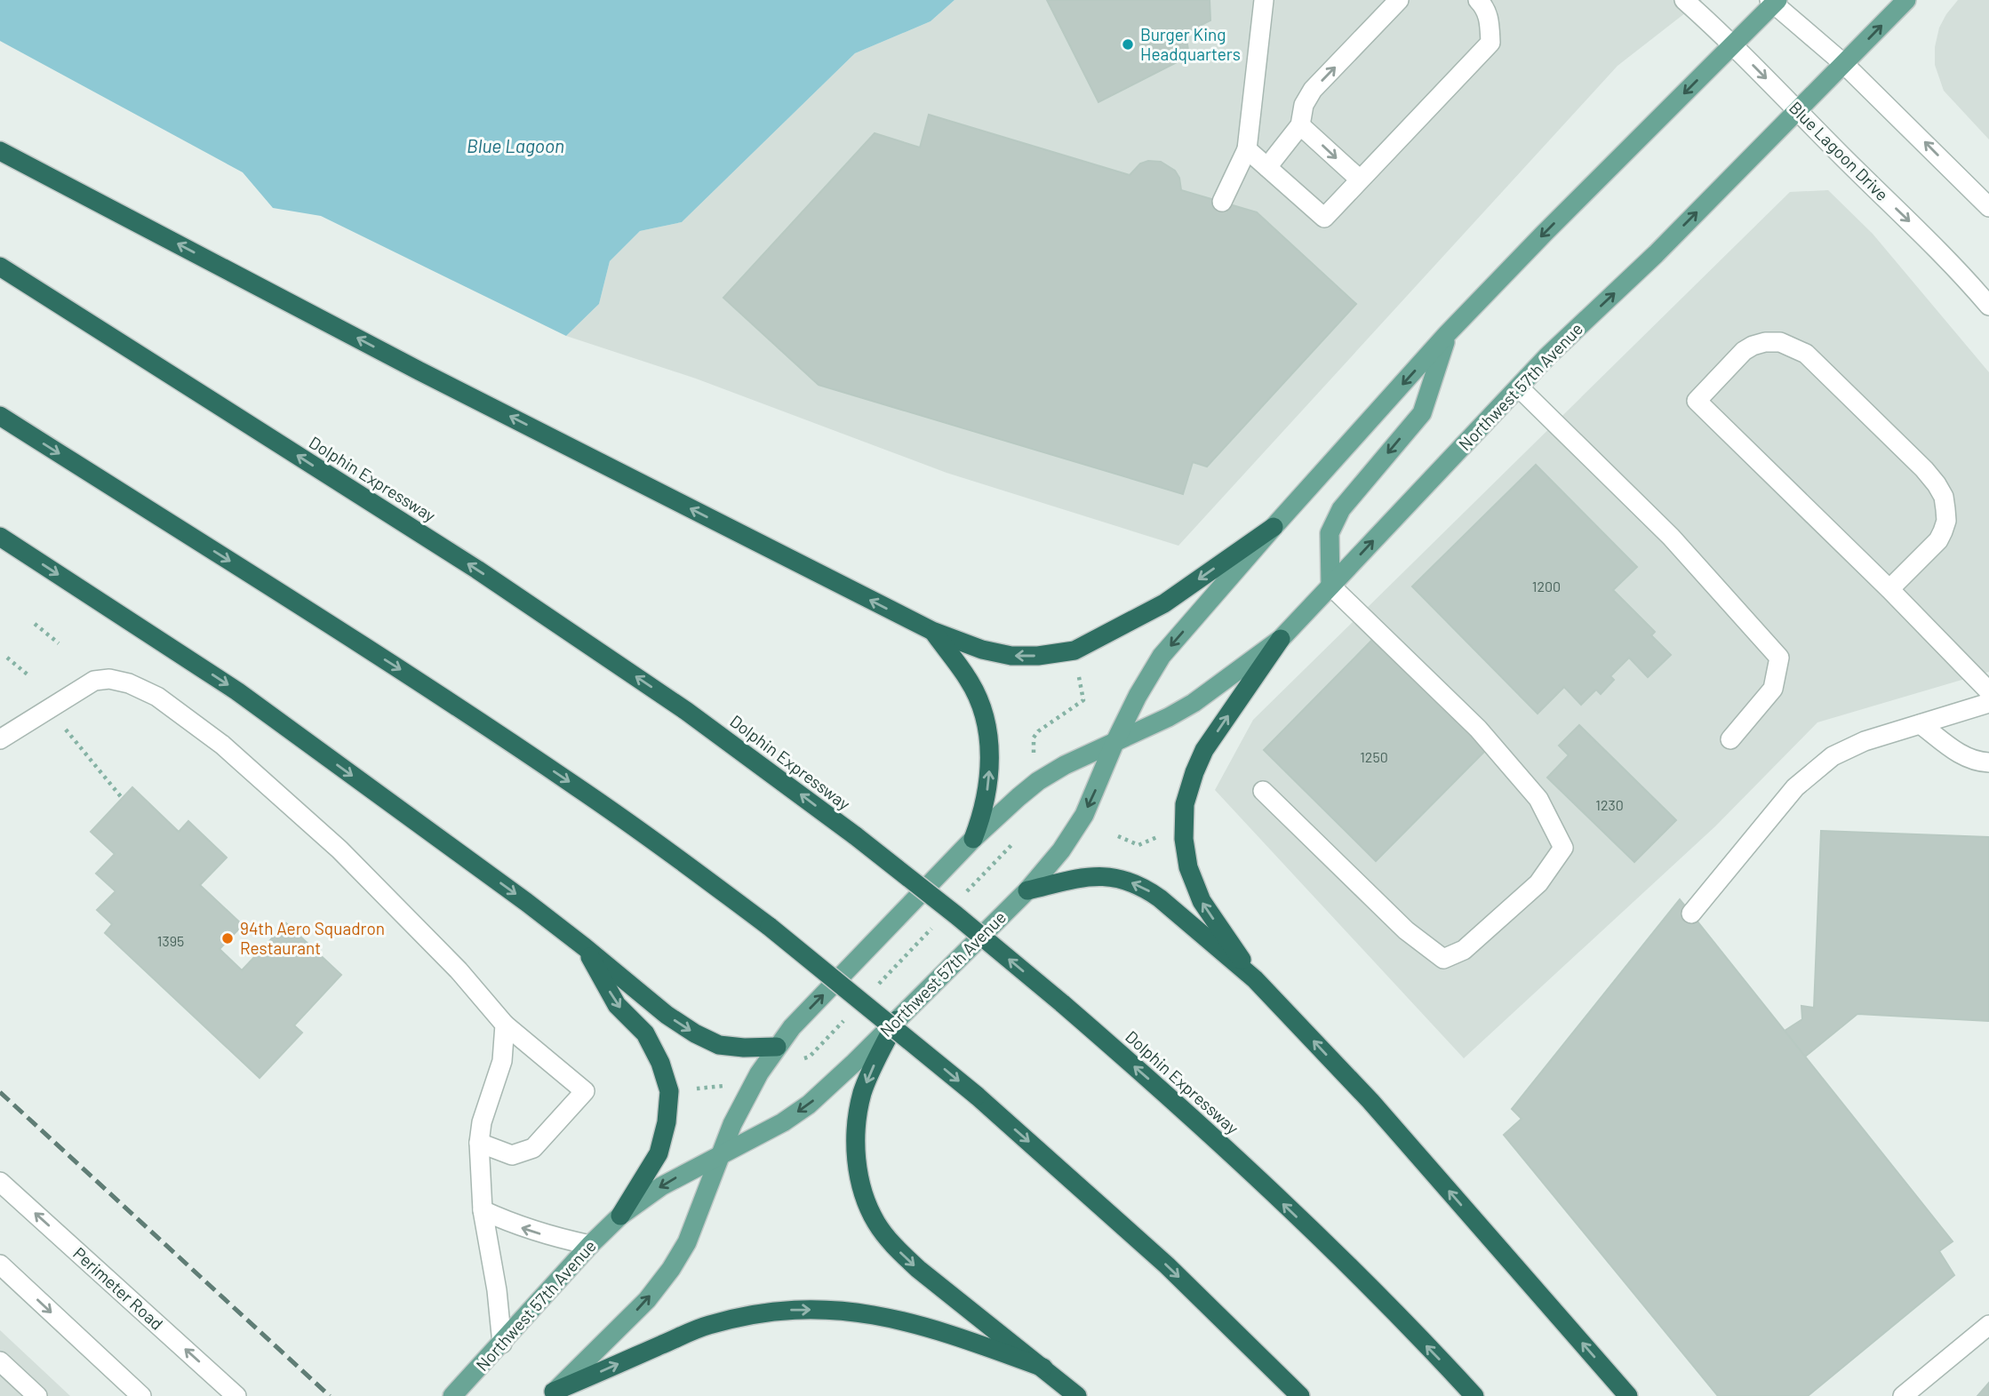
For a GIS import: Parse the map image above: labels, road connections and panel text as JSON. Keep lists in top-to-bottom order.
{
  "streets": {
    "highway": ["Dolphin Expressway"],
    "main road": ["Northwest 57th Avenue"],
    "street": ["Blue Lagoon Drive", "Perimeter Road"]
  },
  "crossings": [
    ["Blue Lagoon Drive", "Northwest 57th Avenue"]
  ],
  "water": ["Blue Lagoon"],
  "places": ["Burger King Headquarters", "94th Aero Squadron Restaurant"],
  "house_numbers": [
    "1200",
    "1250",
    "1230",
    "1395"
  ]
}
